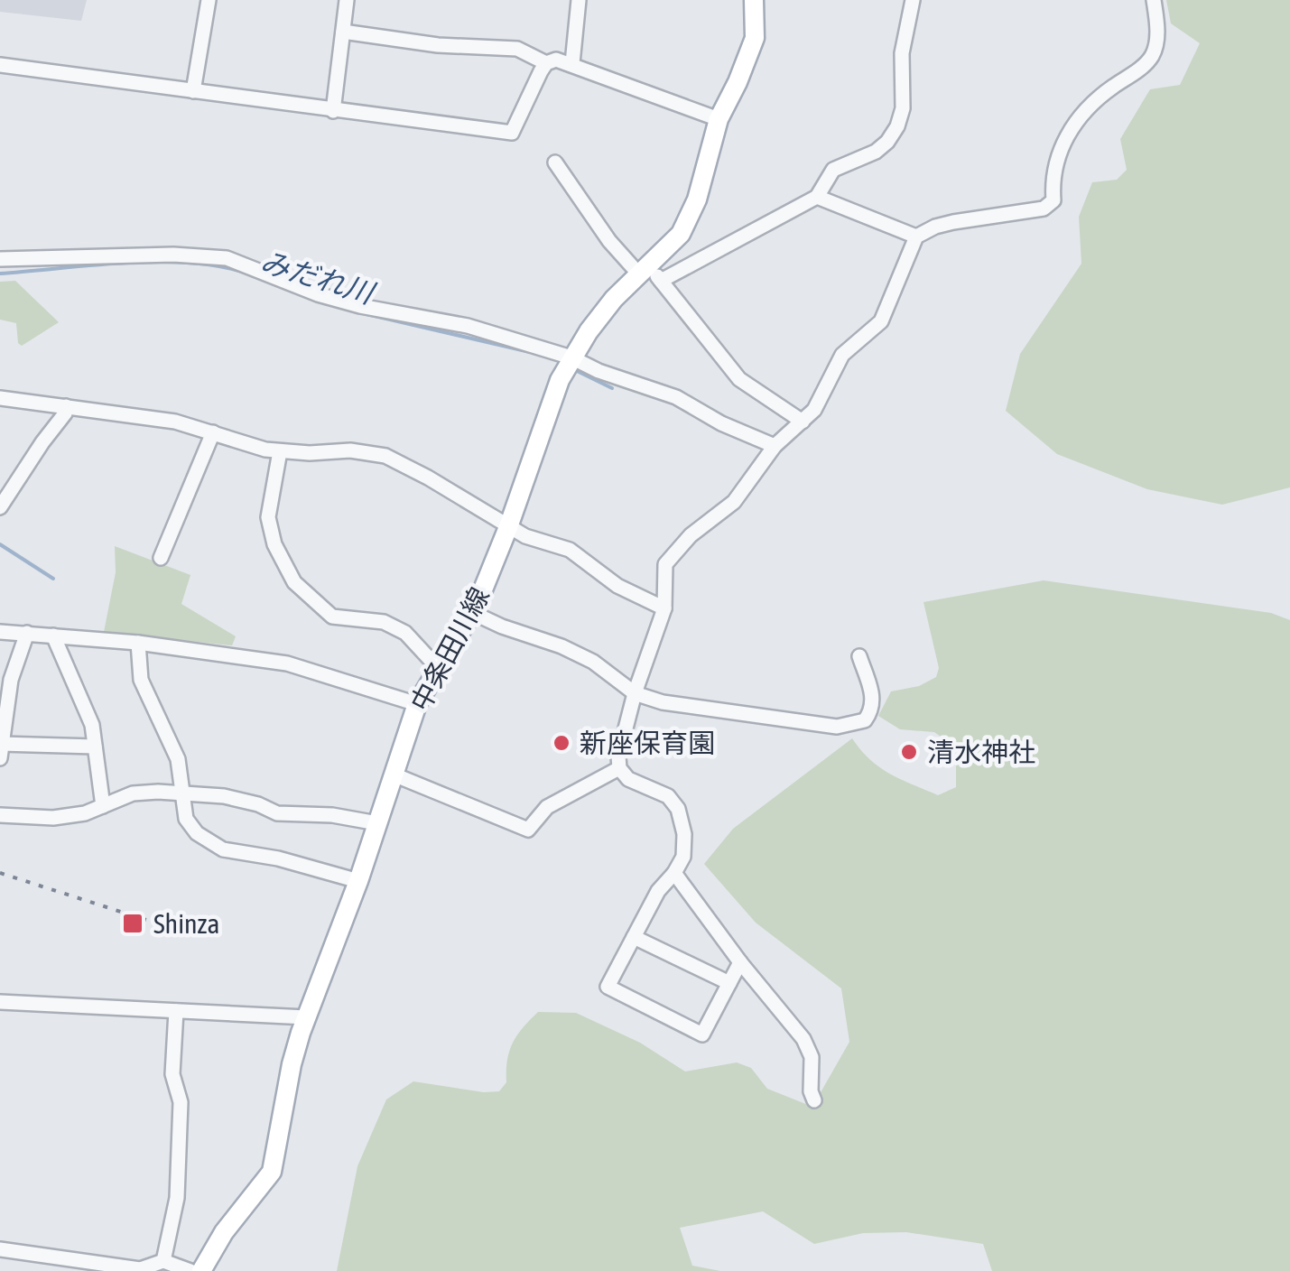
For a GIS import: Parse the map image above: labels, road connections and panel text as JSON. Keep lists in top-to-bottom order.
{
  "streets": {
    "main road": ["中条田川線"]
  },
  "water": ["みだれ川"],
  "places": {
    "other": ["新座保育園", "清水神社"],
    "transit": ["Shinza"]
  }
}
